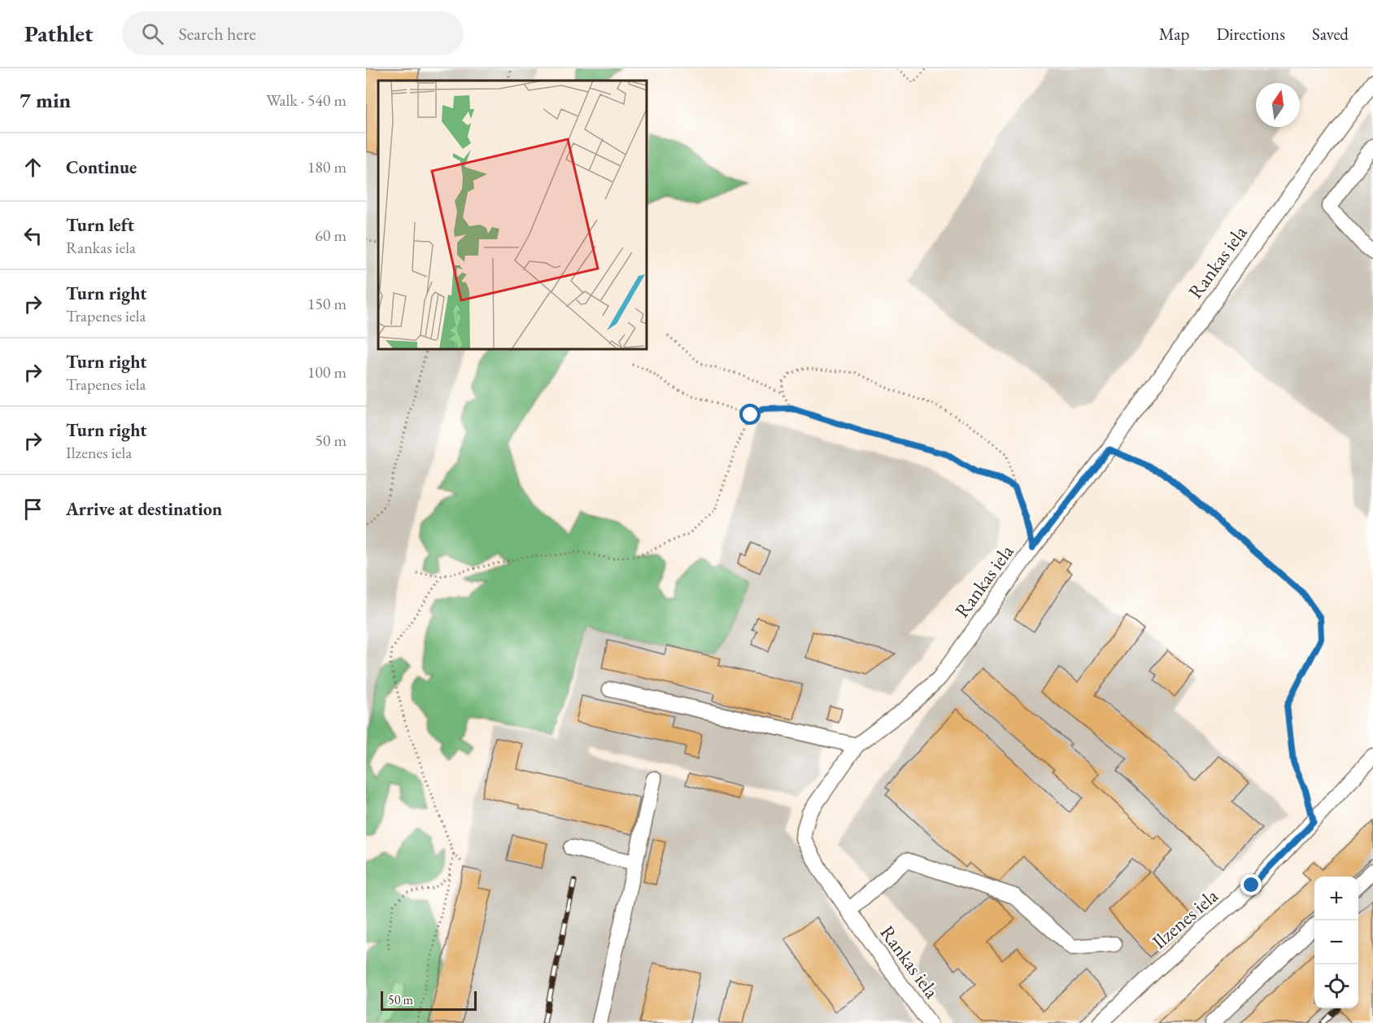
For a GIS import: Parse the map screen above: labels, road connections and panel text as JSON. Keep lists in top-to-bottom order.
{
  "streets": {
    "street": ["Rankas iela", "Ilzenes iela"]
  },
  "scale_bar": "50 m",
  "north": "top",
  "page": {
    "header": "Pathlet",
    "search": "Search here",
    "nav": ["Map", "Directions", "Saved"],
    "heading": ["7 min", "Walk · 540 m"],
    "list": [
      ["Continue", "180 m"],
      ["Turn left", "Rankas iela", "60 m"],
      ["Turn right", "Trapenes iela", "150 m"],
      ["Turn right", "Trapenes iela", "100 m"],
      ["Turn right", "Ilzenes iela", "50 m"],
      "Arrive at destination"
    ],
    "map_buttons": ["+", "−"],
    "scale": "50 m"
  }
}
